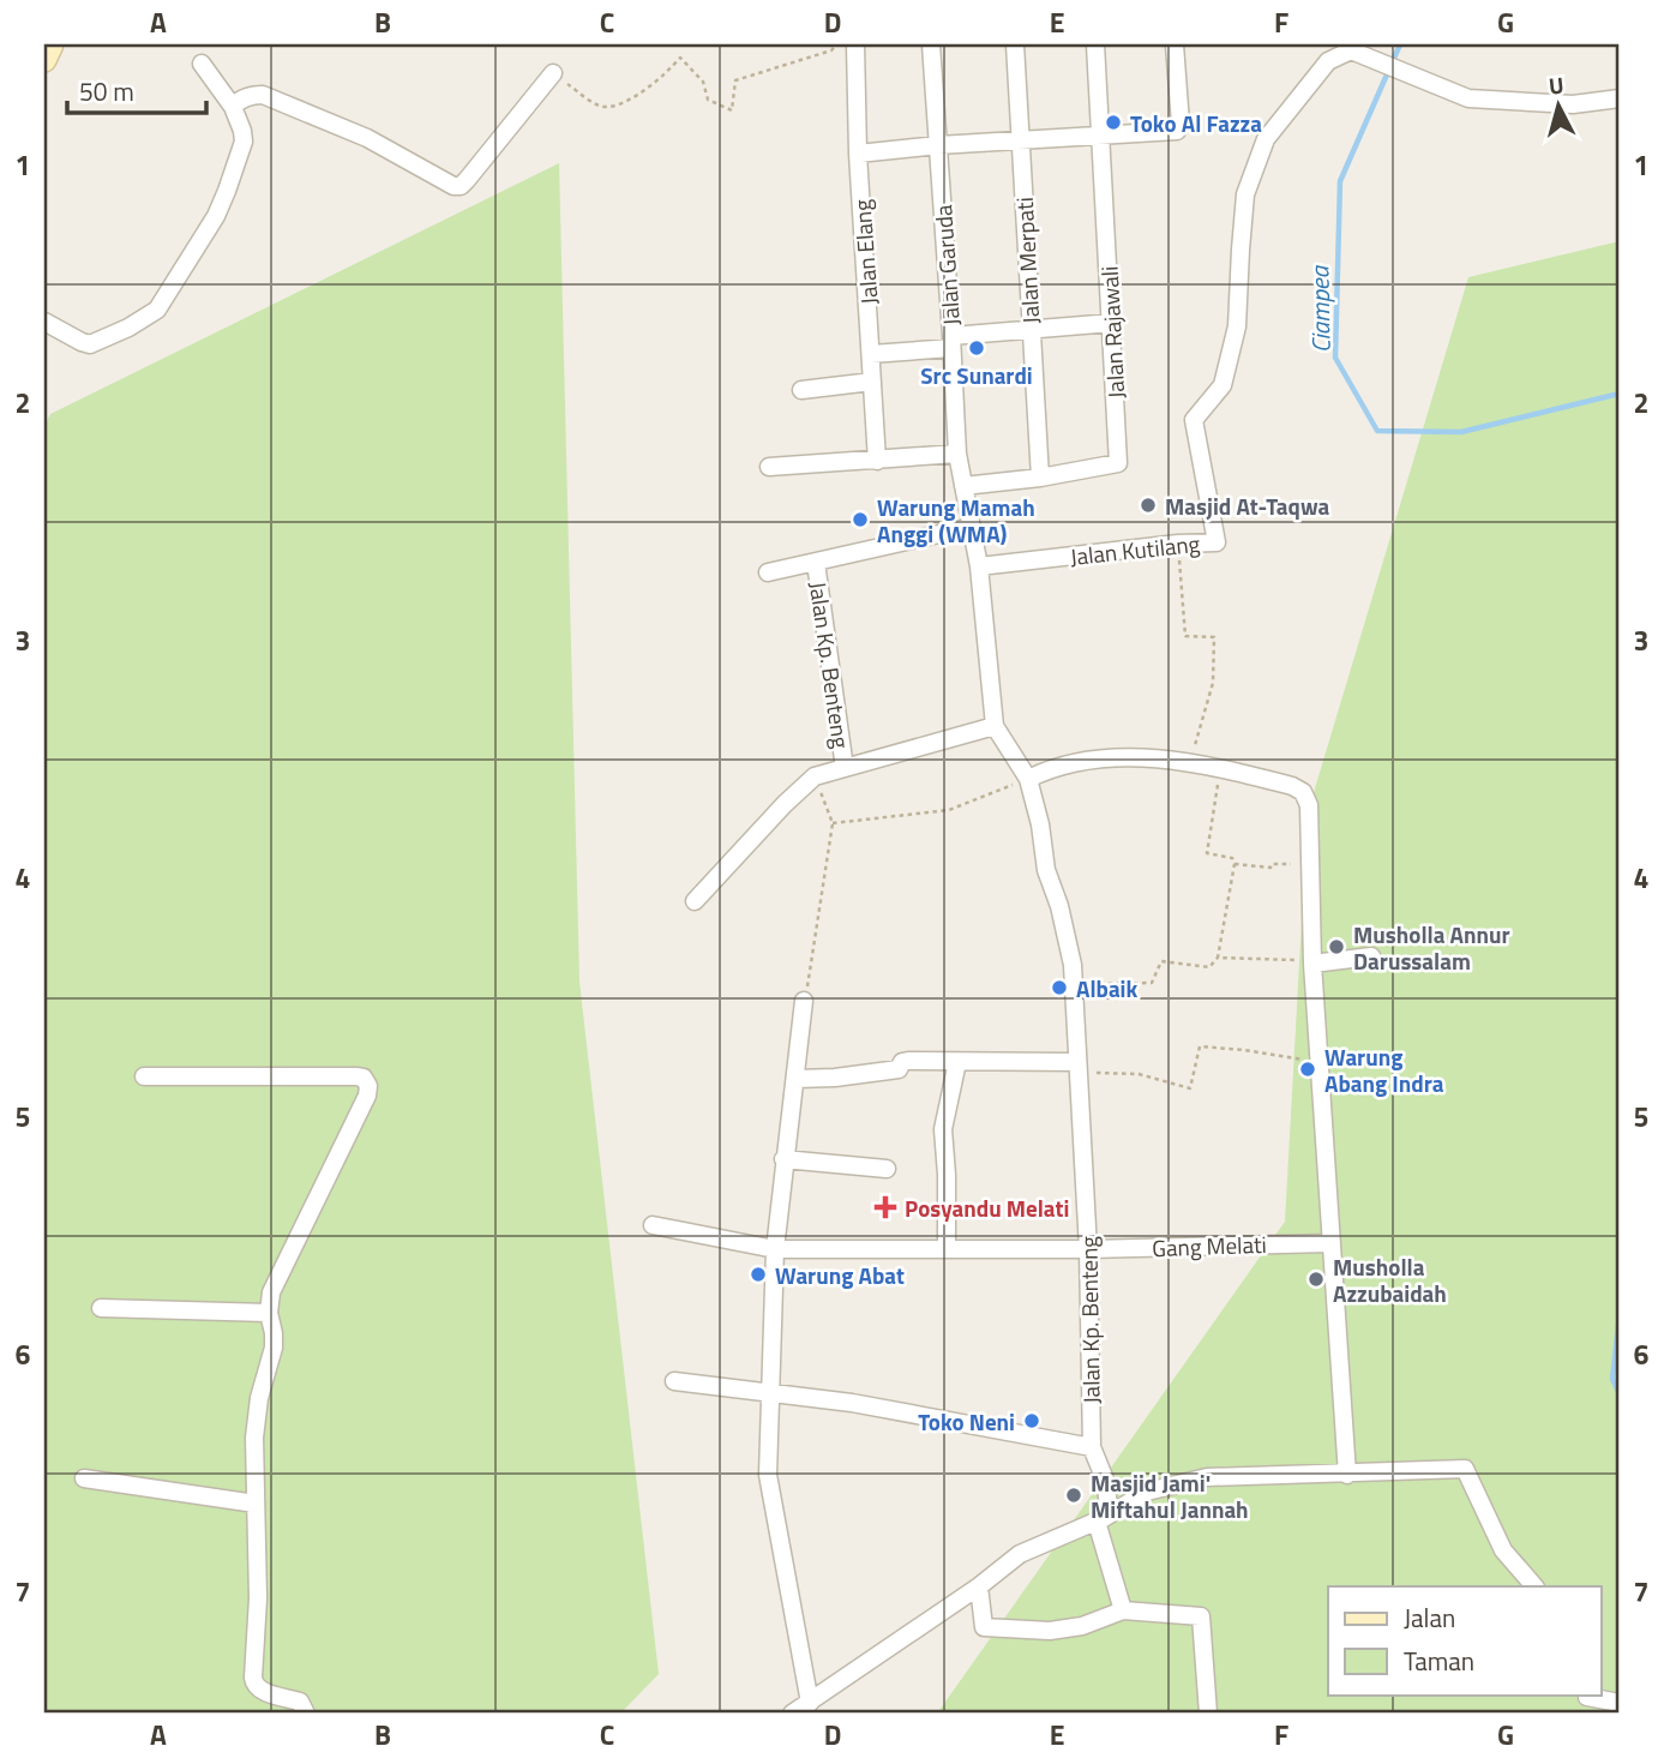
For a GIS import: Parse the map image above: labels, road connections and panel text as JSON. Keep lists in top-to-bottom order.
{
  "streets": {
    "street": [
      "Jalan Elang",
      "Jalan Merpati",
      "Jalan Garuda",
      "Jalan Rajawali",
      "Jalan Kutilang",
      "Jalan Kp. Benteng",
      "Gang Melati"
    ]
  },
  "crossings": [
    ["Jalan Merpati", "Jalan Rajawali"],
    ["Jalan Garuda", "Jalan Rajawali"],
    ["Jalan Garuda", "Jalan Kp. Benteng"],
    ["Jalan Kutilang", "Jalan Kp. Benteng"],
    ["Jalan Kp. Benteng", "Gang Melati"]
  ],
  "water": ["Ciampea"],
  "places": {
    "other": [
      "Toko Al Fazza",
      "Src Sunardi",
      "Masjid At-Taqwa",
      "Warung Mamah Anggi (WMA)",
      "Musholla Annur Darussalam",
      "Albaik",
      "Warung Abang Indra",
      "Warung Abat",
      "Musholla Azzubaidah",
      "Toko Neni",
      "Masjid Jami' Miftahul Jannah"
    ],
    "health": ["Posyandu Melati"]
  },
  "legend": ["Jalan", "Taman"],
  "scale_bar": "50 m",
  "north": "top",
  "grid": {
    "columns": [
      "A",
      "B",
      "C",
      "D",
      "E",
      "F",
      "G"
    ],
    "rows": [
      "1",
      "2",
      "3",
      "4",
      "5",
      "6",
      "7"
    ]
  }
}
